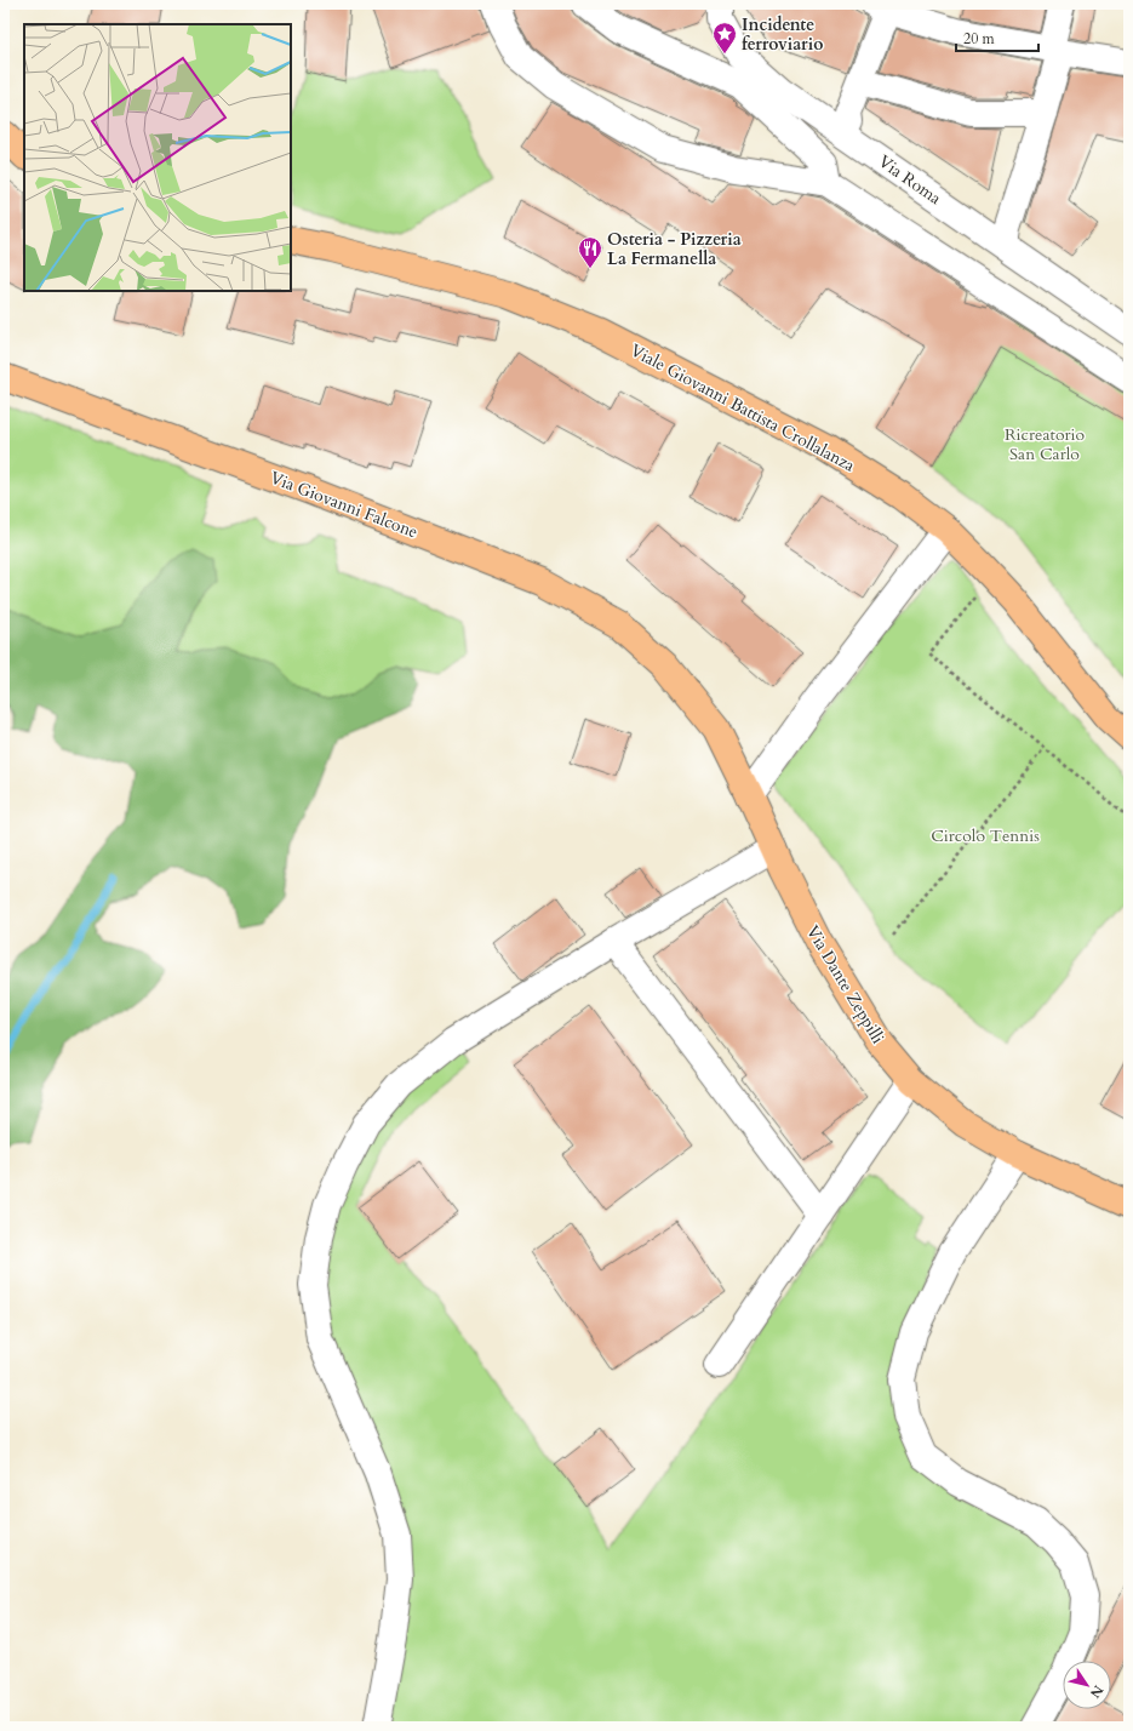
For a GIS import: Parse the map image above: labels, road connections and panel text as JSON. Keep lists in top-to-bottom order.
{
  "streets": {
    "main road": ["Viale Giovanni Battista Crollalanza", "Via Giovanni Falcone", "Via Dante Zeppilli"],
    "street": ["Via Roma"]
  },
  "crossings": [
    ["Via Giovanni Falcone", "Via Dante Zeppilli"]
  ],
  "parks": ["Ricreatorio San Carlo", "Circolo Tennis"],
  "places": {
    "place": ["Incidente ferroviario"],
    "restaurant": ["Osteria - Pizzeria La Fermanella"]
  },
  "scale_bar": "20 m",
  "north": "bottom right"
}
